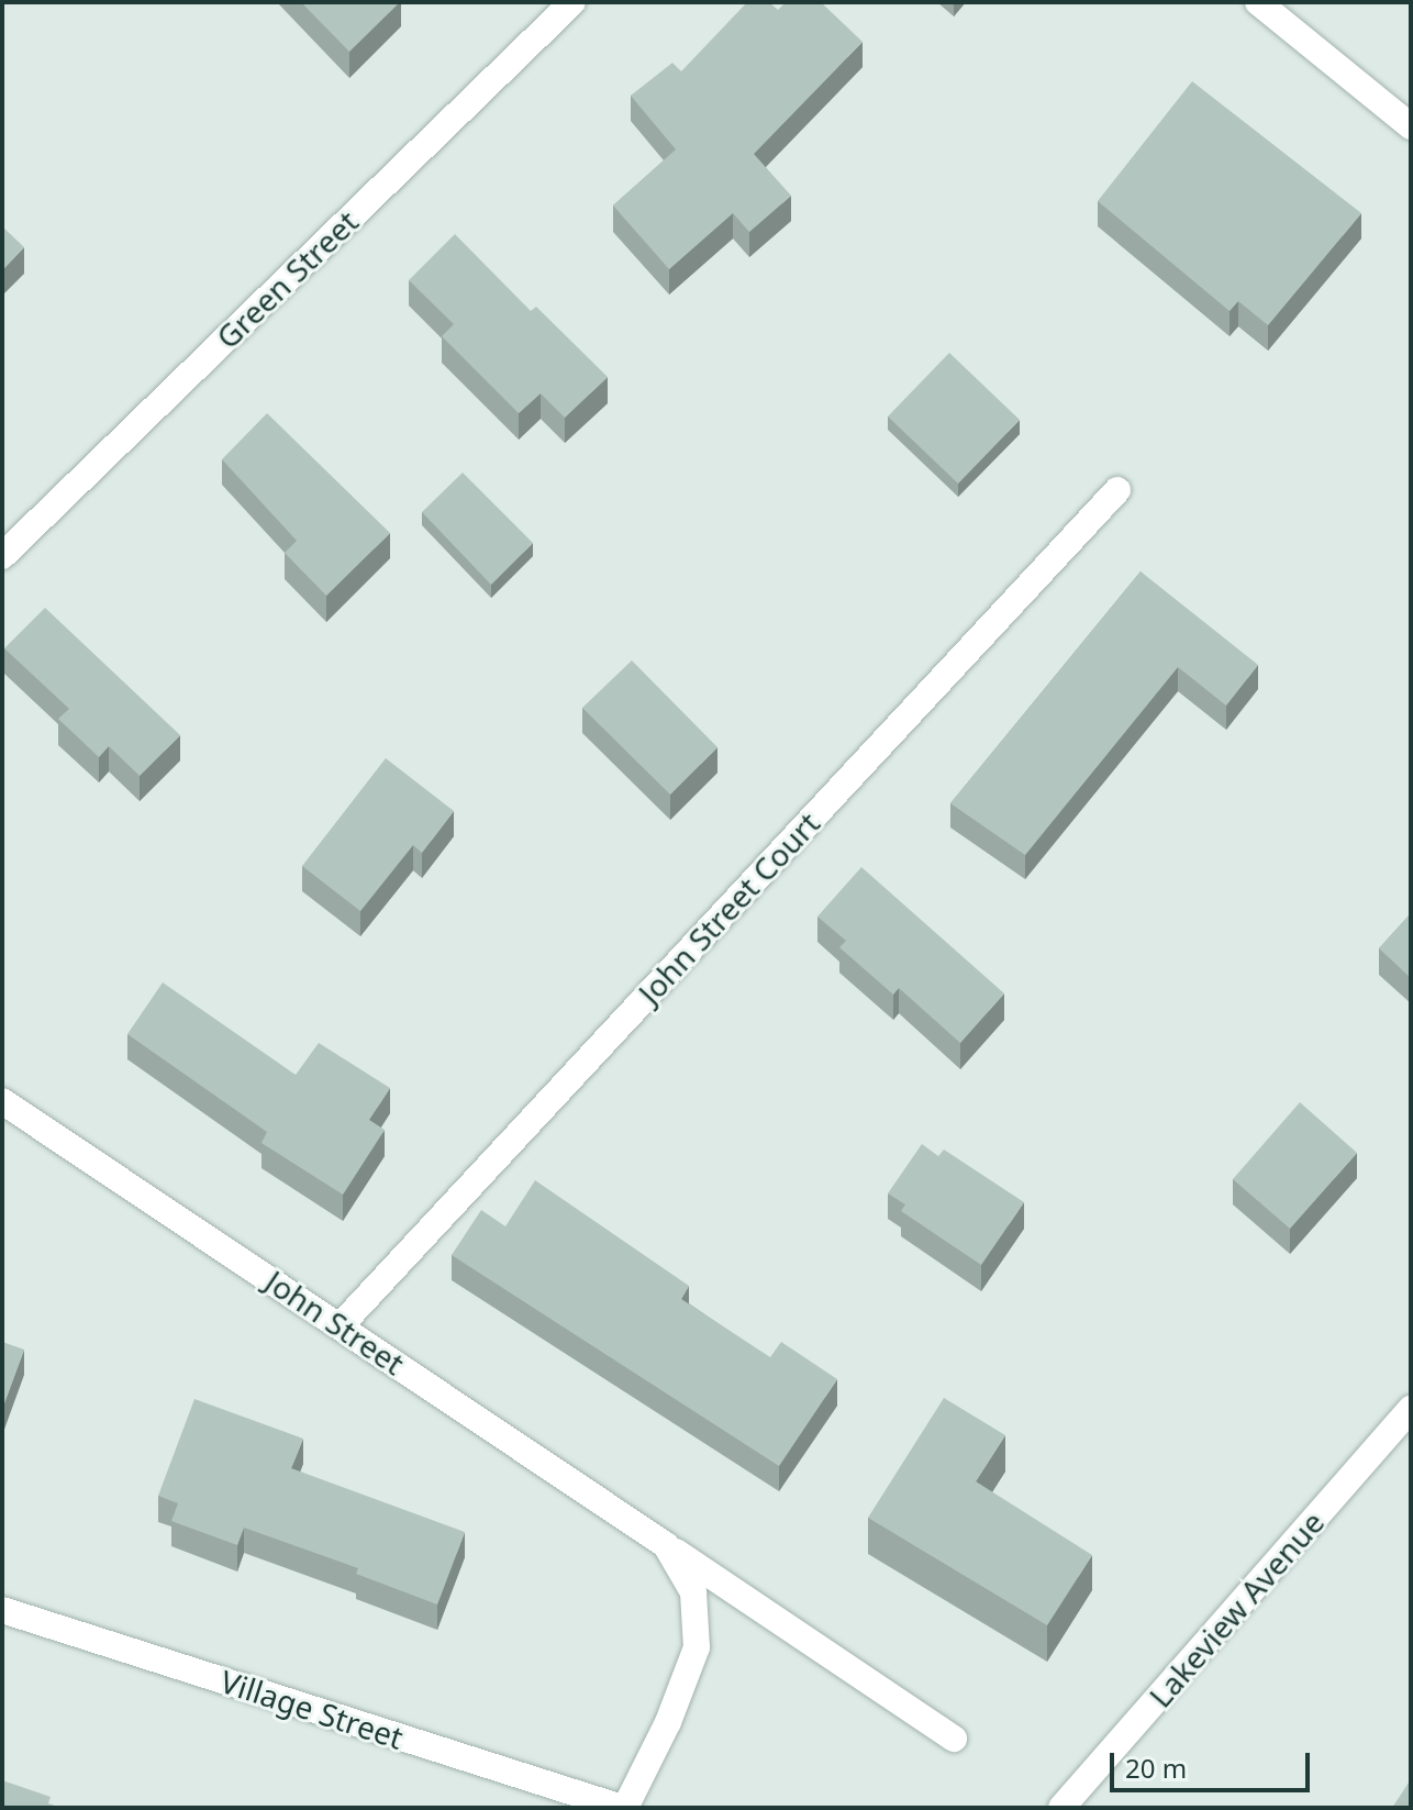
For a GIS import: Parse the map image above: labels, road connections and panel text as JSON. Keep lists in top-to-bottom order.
{
  "streets": {
    "street": [
      "Green Street",
      "John Street Court",
      "John Street",
      "Lakeview Avenue",
      "Village Street"
    ]
  },
  "crossings": [
    ["John Street Court", "John Street"],
    ["John Street", "Village Street"]
  ],
  "scale_bar": "20 m"
}
